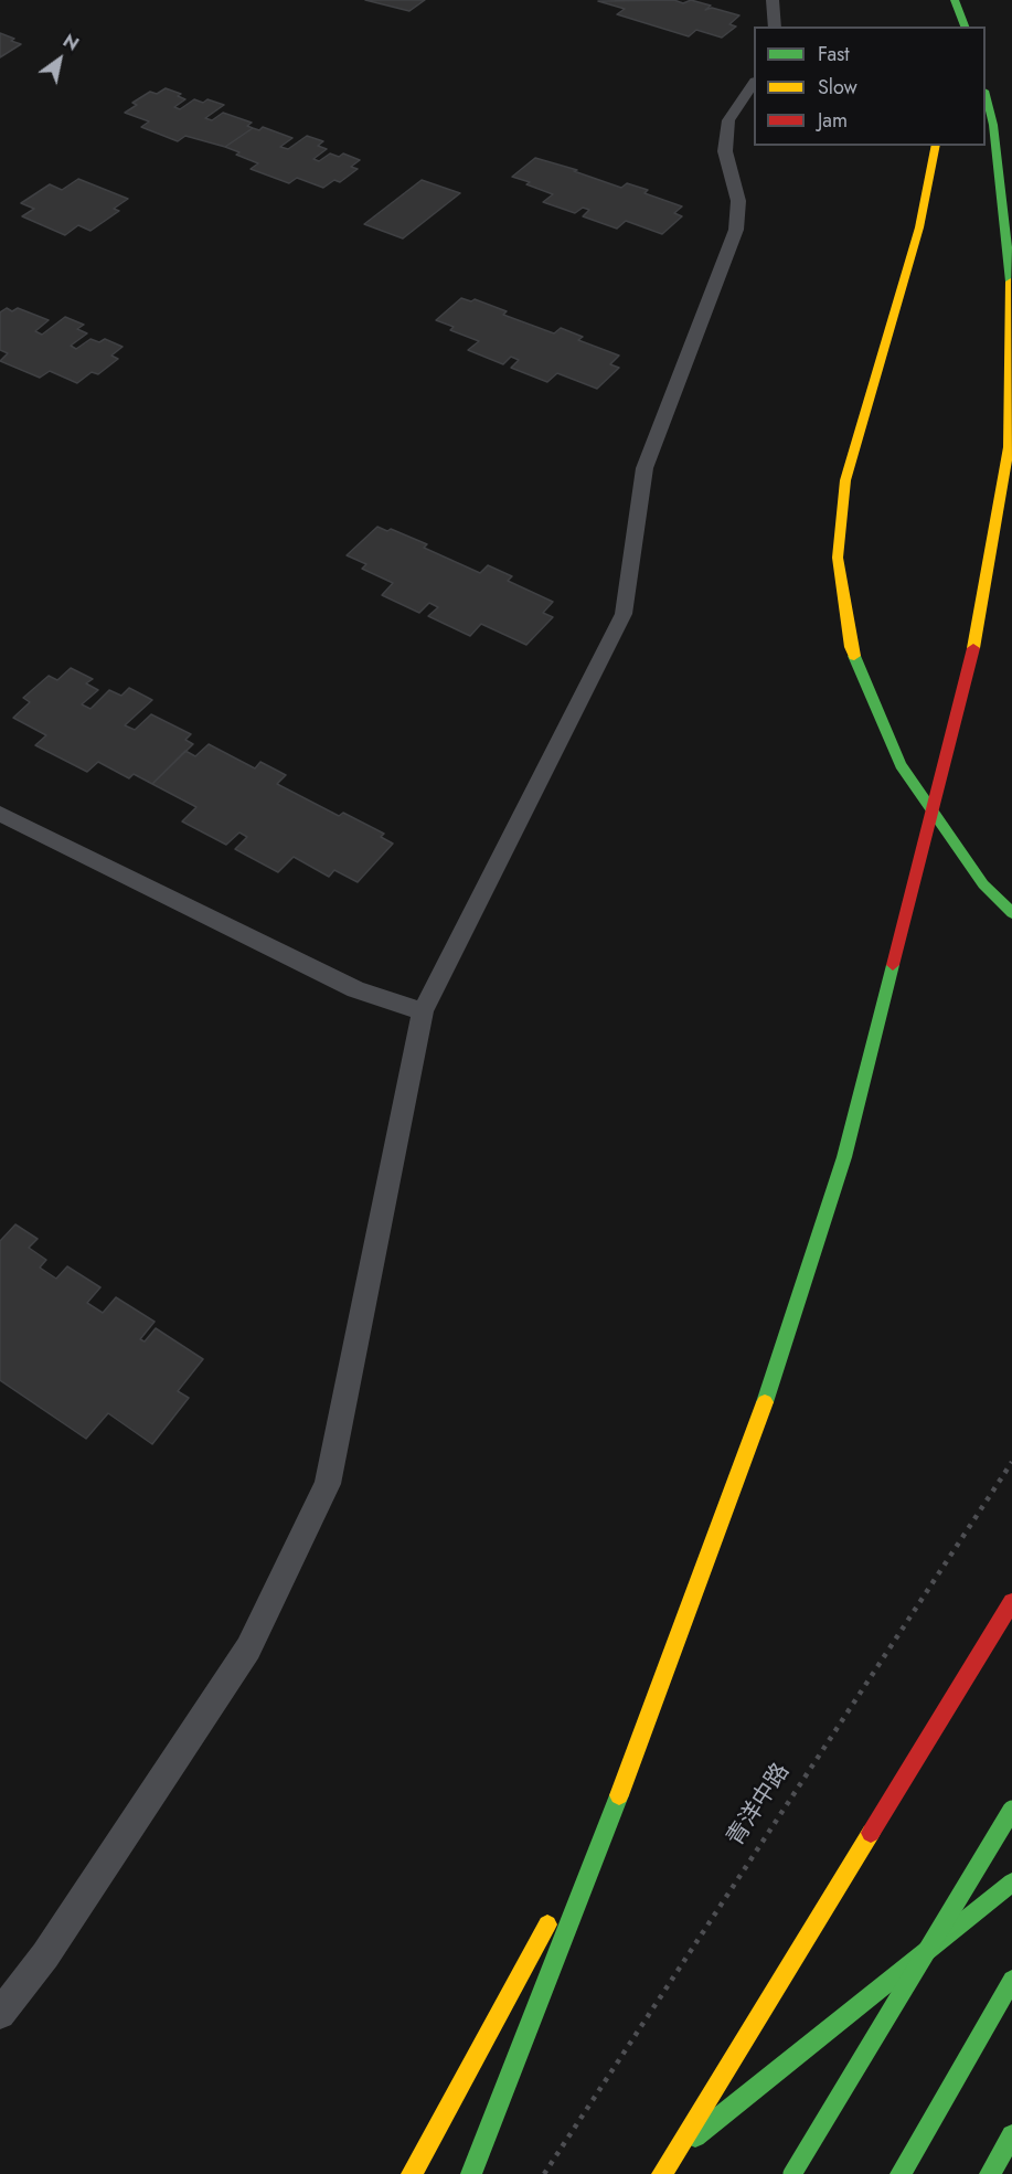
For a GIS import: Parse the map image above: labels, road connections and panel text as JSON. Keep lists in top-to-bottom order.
{
  "streets": {
    "path": ["青洋中路"]
  },
  "legend": ["Fast", "Slow", "Jam"],
  "north": "top right"
}
